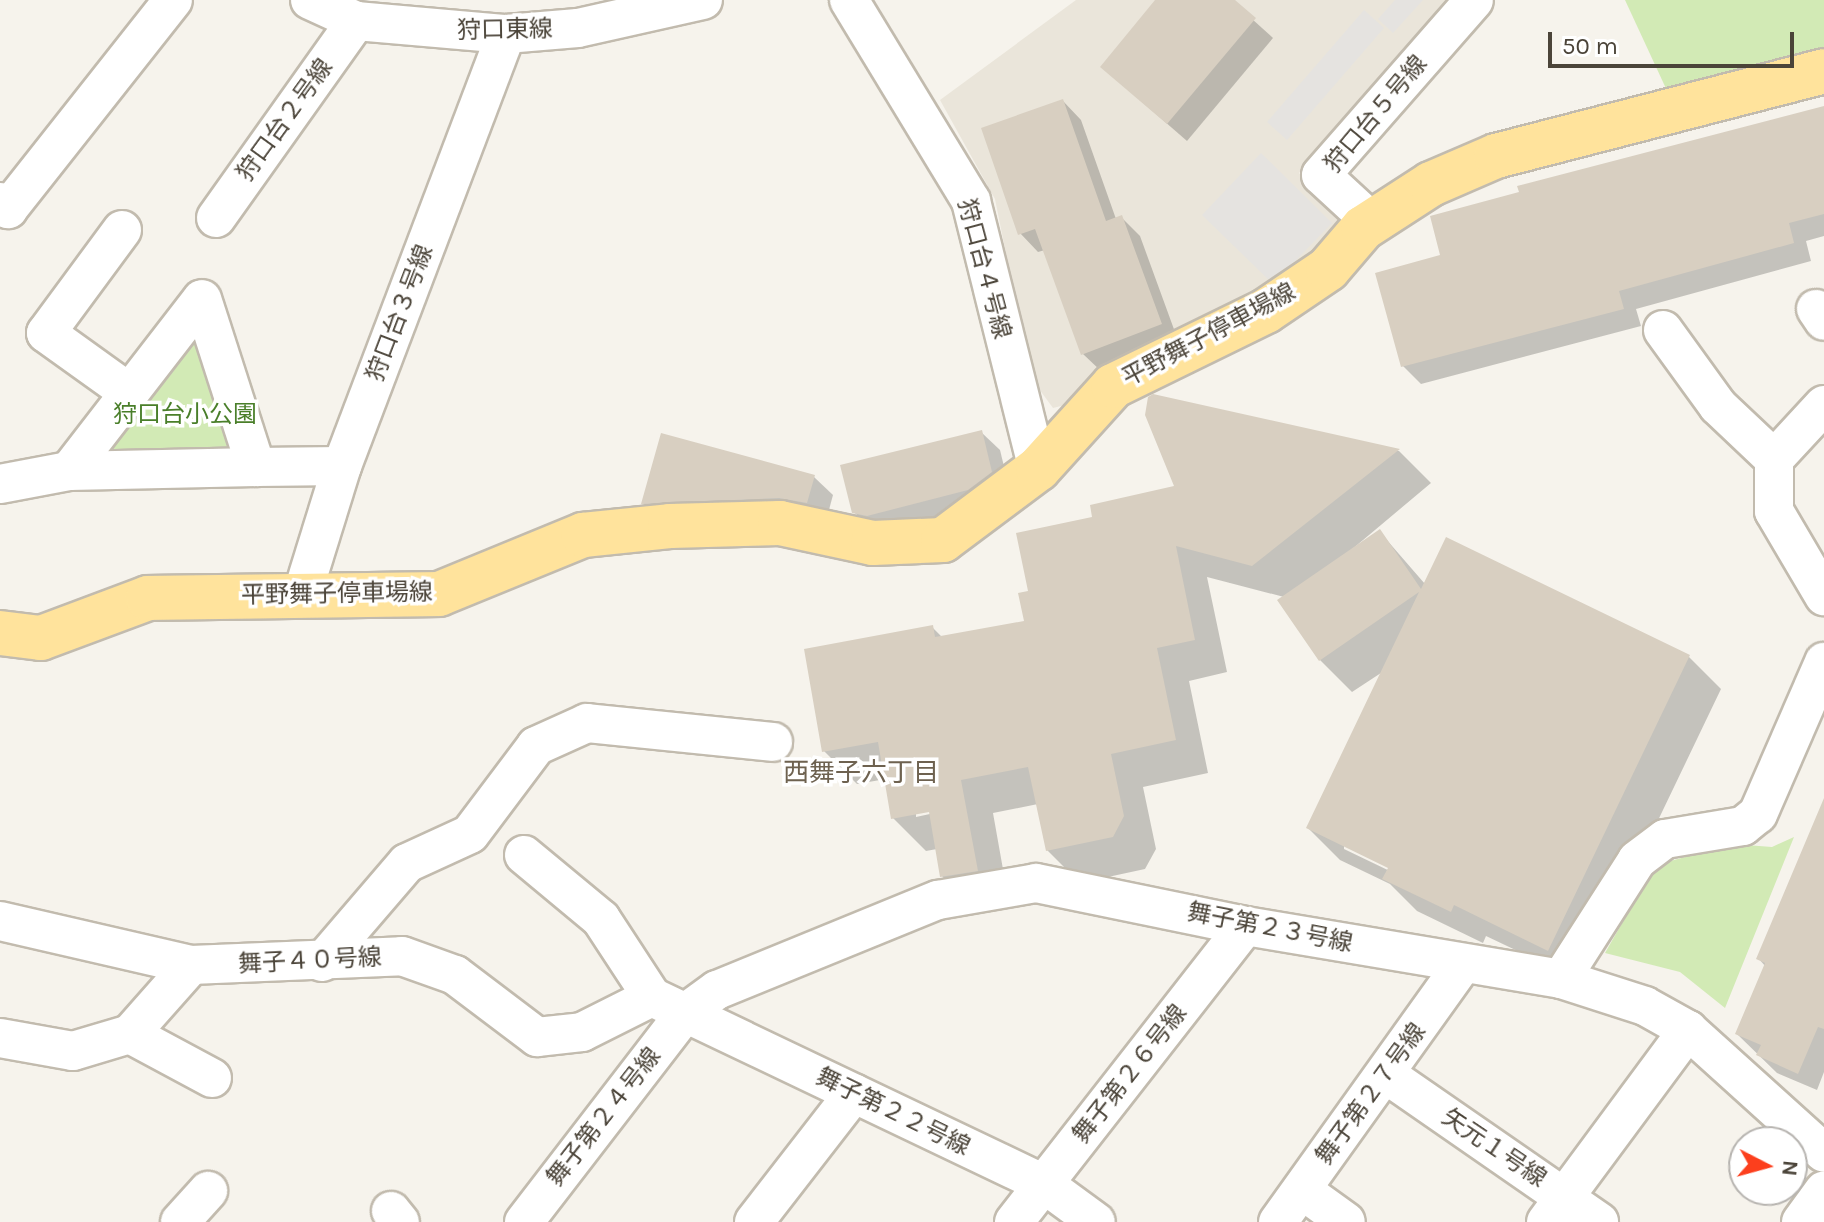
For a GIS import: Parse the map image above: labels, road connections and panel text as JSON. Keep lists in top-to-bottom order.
{
  "streets": {
    "main road": ["平野舞子停車場線"],
    "street": [
      "狩口東線",
      "狩口台５号線",
      "狩口台２号線",
      "狩口台４号線",
      "狩口台３号線",
      "舞子第２３号線",
      "舞子４０号線",
      "舞子第２６号線",
      "舞子第２７号線",
      "舞子第２２号線",
      "舞子第２４号線",
      "矢元１号線"
    ]
  },
  "crossings": [
    ["狩口東線", "狩口台２号線"],
    ["狩口東線", "狩口台３号線"],
    ["狩口台５号線", "平野舞子停車場線"],
    ["狩口台４号線", "平野舞子停車場線"],
    ["狩口台３号線", "平野舞子停車場線"],
    ["舞子第２３号線", "舞子４０号線"],
    ["舞子第２３号線", "舞子第２６号線"],
    ["舞子第２３号線", "舞子第２７号線"],
    ["舞子第２３号線", "舞子第２２号線"],
    ["舞子第２３号線", "舞子第２４号線"],
    ["舞子４０号線", "舞子第２２号線"],
    ["舞子４０号線", "舞子第２４号線"],
    ["舞子第２６号線", "舞子第２２号線"],
    ["舞子第２７号線", "矢元１号線"],
    ["舞子第２２号線", "舞子第２４号線"]
  ],
  "districts": ["西舞子六丁目"],
  "parks": ["狩口台小公園"],
  "scale_bar": "50 m",
  "north": "right"
}
